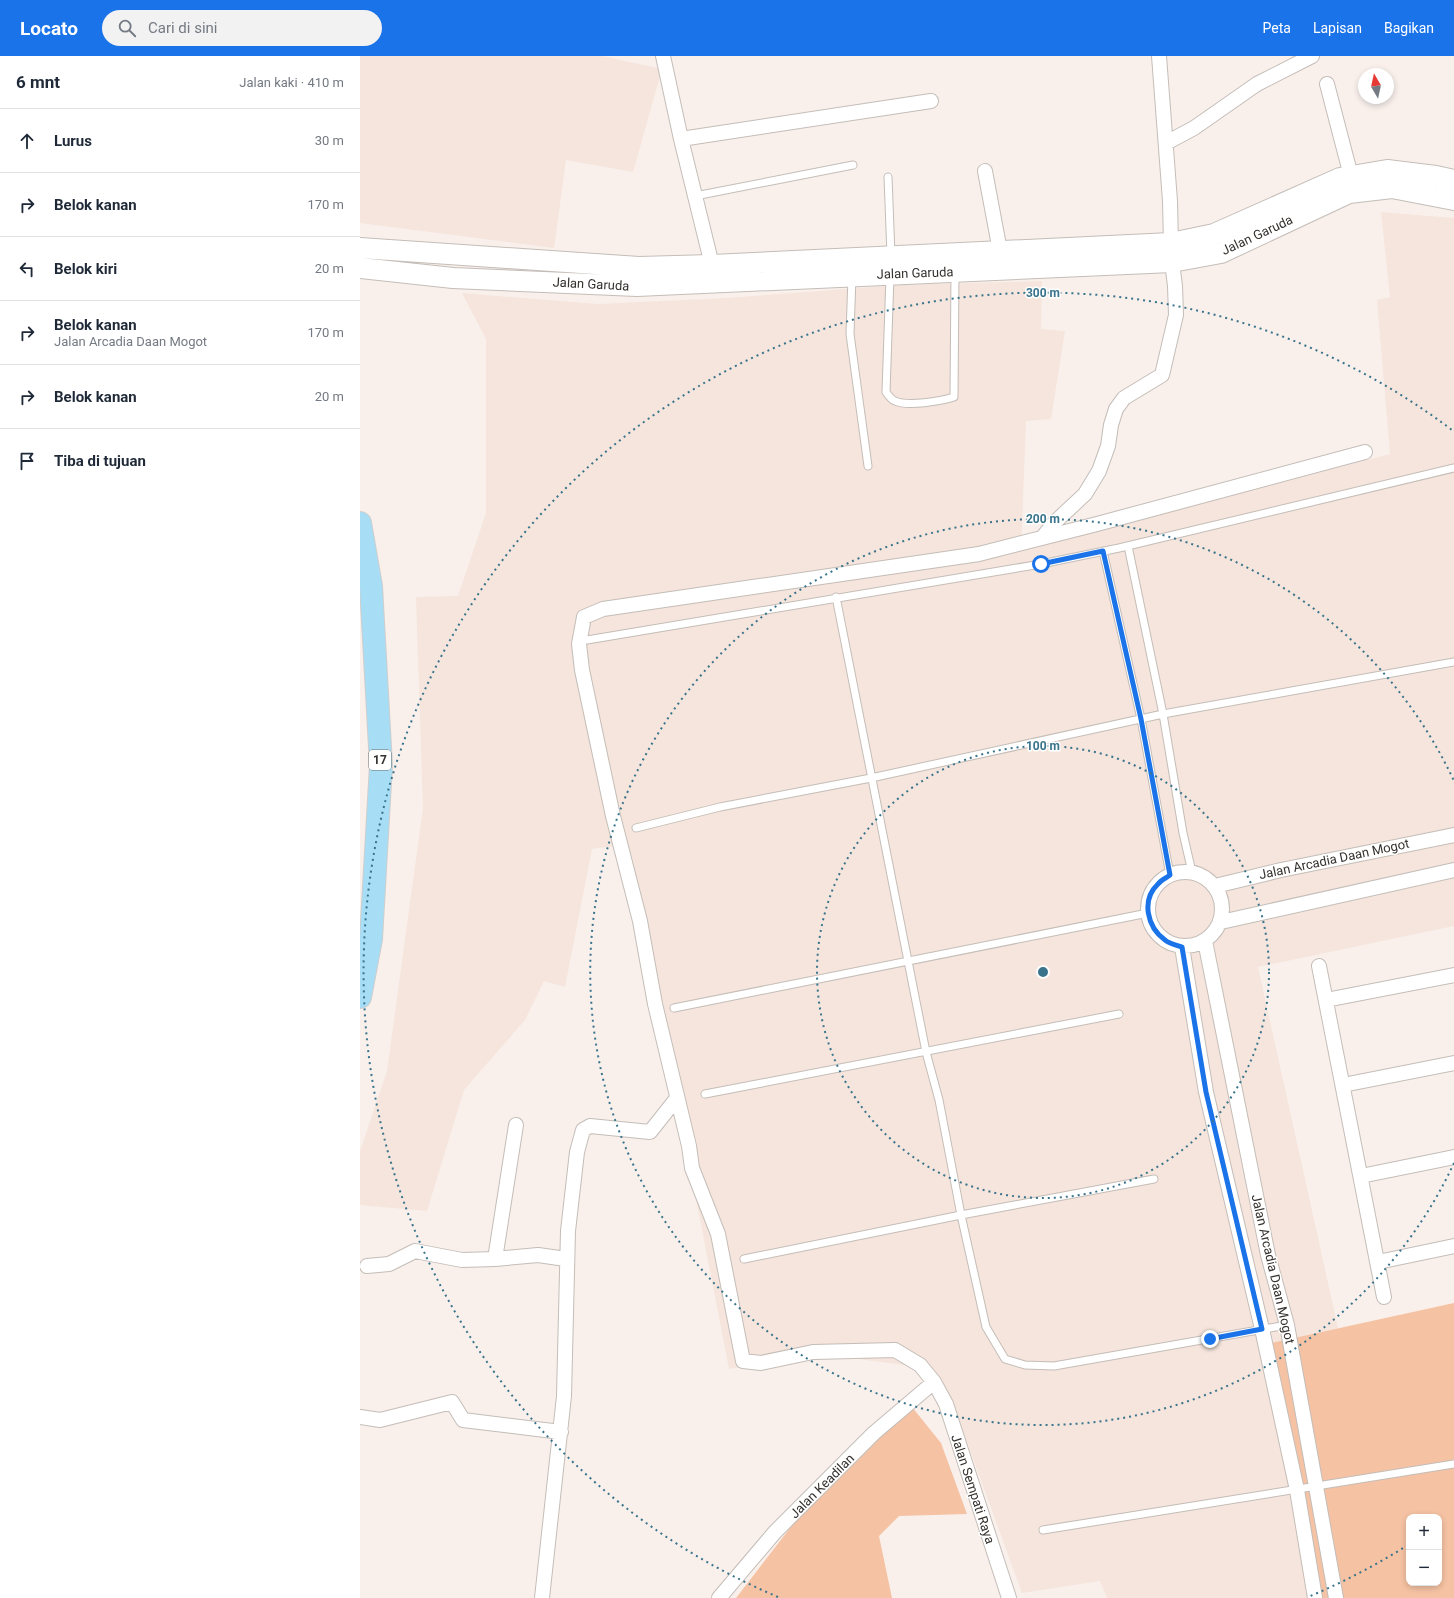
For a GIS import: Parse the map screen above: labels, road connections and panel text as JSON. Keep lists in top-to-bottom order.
{
  "streets": {
    "highway": ["17"],
    "main road": ["Jalan Garuda"],
    "street": ["Jalan Arcadia Daan Mogot", "Jalan Keadilan", "Jalan Sempati Raya"]
  },
  "crossings": [
    ["Jalan Keadilan", "Jalan Sempati Raya"]
  ],
  "north": "top",
  "page": {
    "header": "Locato",
    "search": "Cari di sini",
    "nav": ["Peta", "Lapisan", "Bagikan"],
    "heading": ["6 mnt", "Jalan kaki · 410 m"],
    "list": [
      ["Lurus", "30 m"],
      ["Belok kanan", "170 m"],
      ["Belok kiri", "20 m"],
      ["Belok kanan", "Jalan Arcadia Daan Mogot", "170 m"],
      ["Belok kanan", "20 m"],
      "Tiba di tujuan"
    ],
    "map_buttons": ["+", "−"]
  },
  "rings": ["300 m", "200 m", "100 m"]
}
